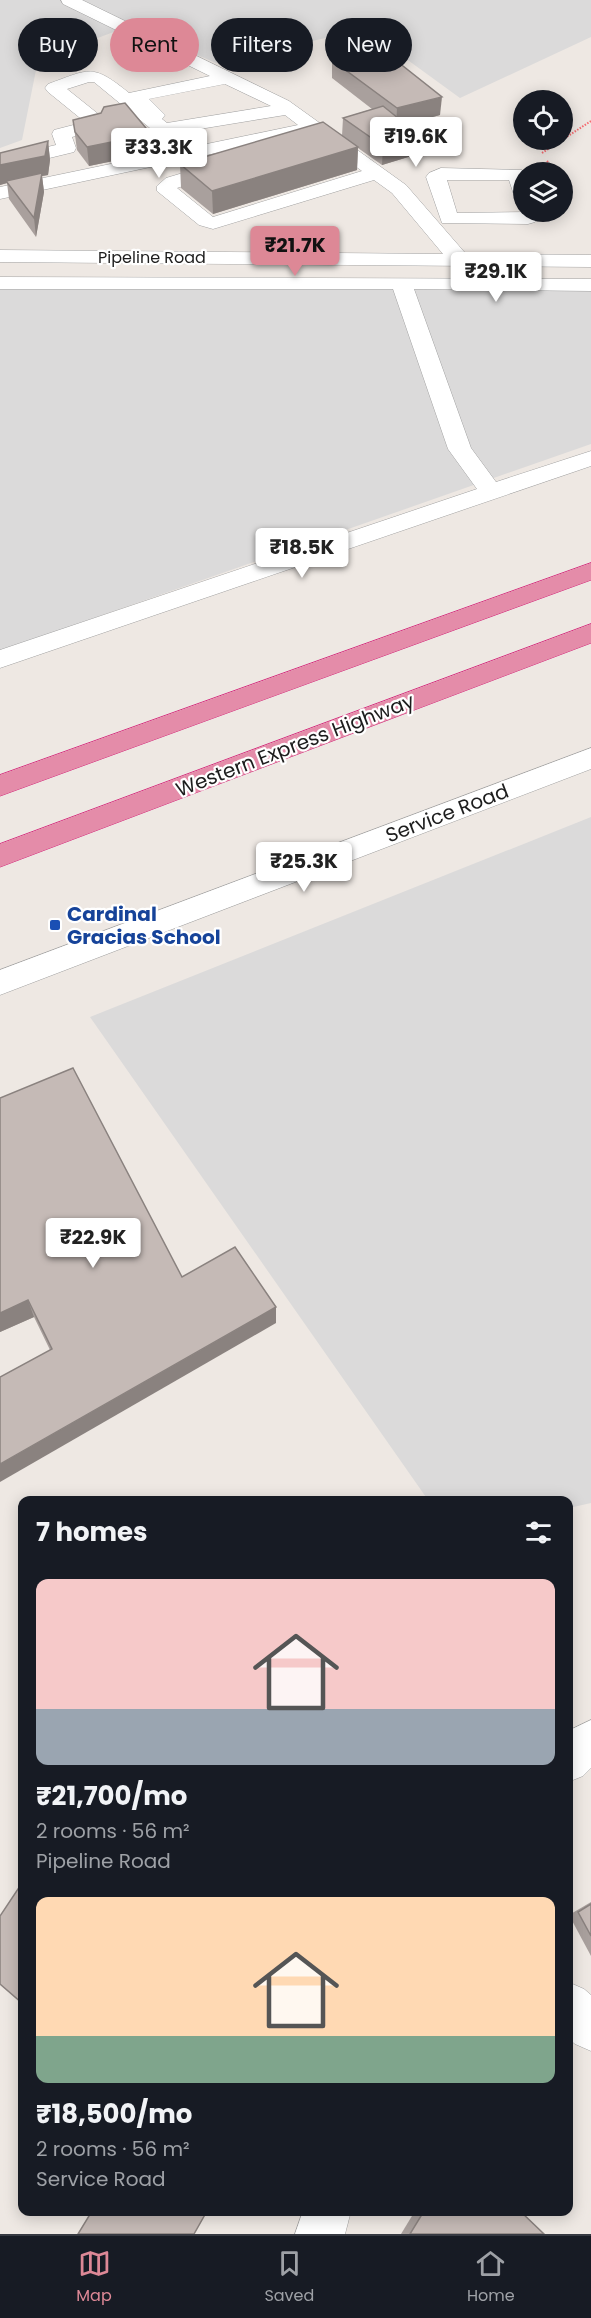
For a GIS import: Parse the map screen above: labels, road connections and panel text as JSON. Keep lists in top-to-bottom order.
{
  "streets": {
    "highway": ["Western Express Highway"],
    "street": ["Pipeline Road", "Service Road"]
  },
  "places": {
    "transit": ["Cardinal Gracias School"]
  },
  "page": {
    "chip": [
      "Buy",
      "Rent",
      "Filters",
      "New"
    ],
    "price": [
      "₹19.6K",
      "₹33.3K",
      "₹21.7K",
      "₹29.1K",
      "₹18.5K",
      "₹25.3K",
      "₹22.9K"
    ],
    "heading": "7 homes",
    "list": [
      {
        "name": "₹21,700/mo",
        "note": "2 rooms · 56 m² · Pipeline Road"
      },
      {
        "name": "₹18,500/mo",
        "note": "2 rooms · 56 m² · Service Road"
      }
    ],
    "tabs": ["Map", "Saved", "Home"]
  }
}
